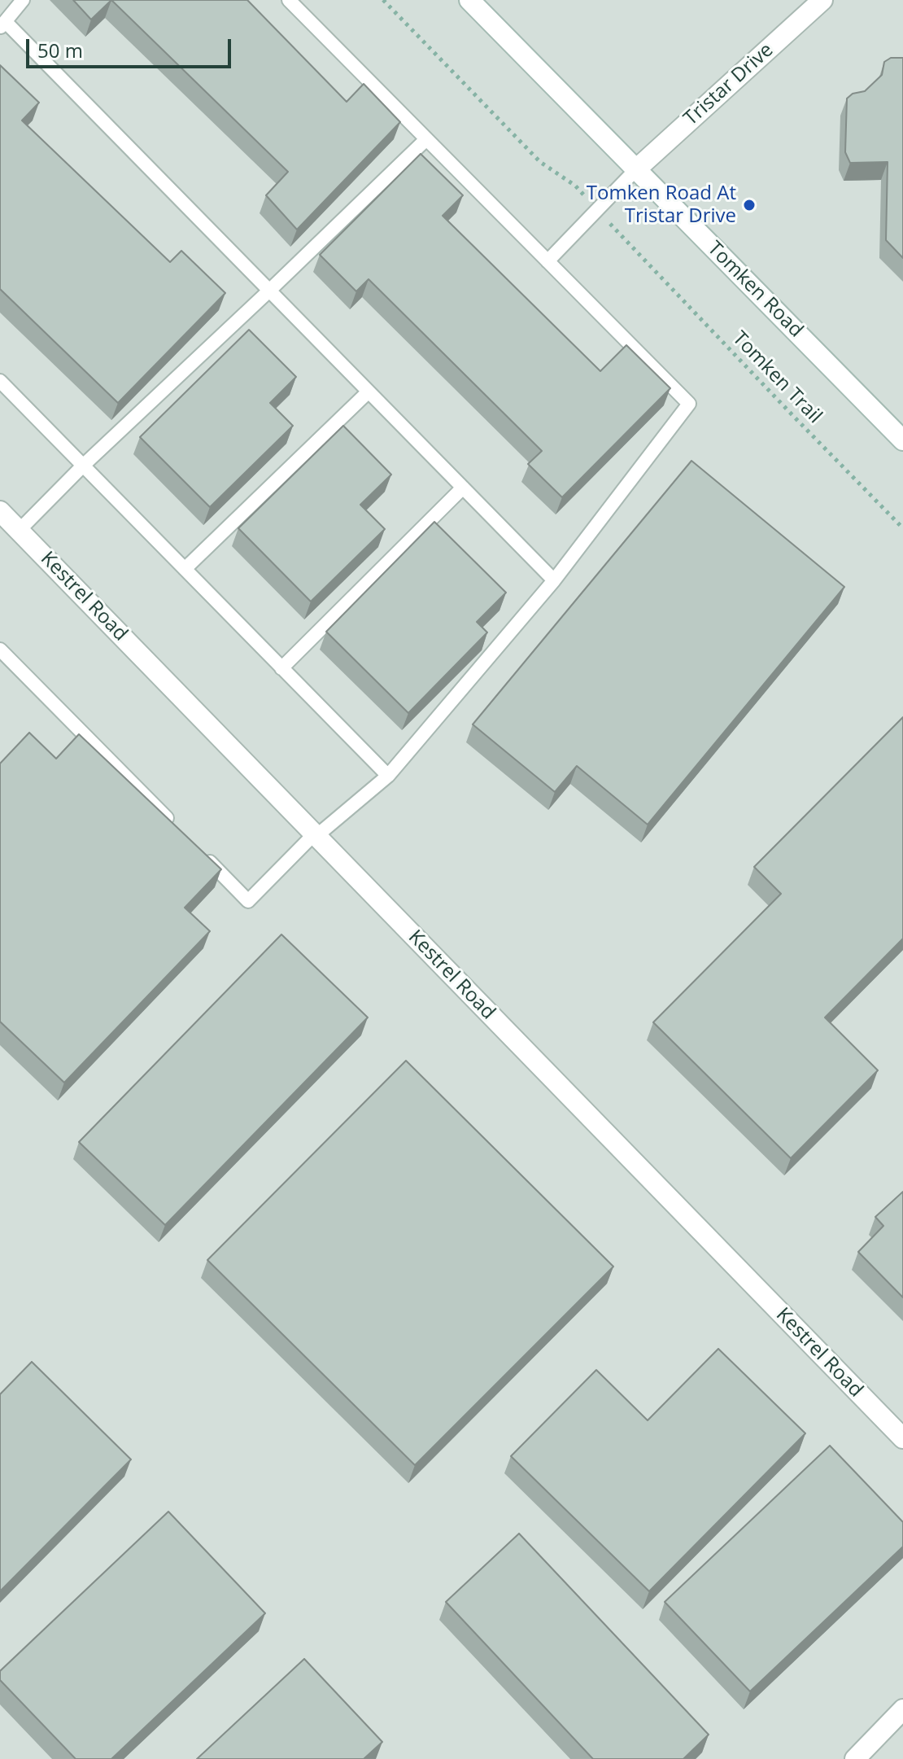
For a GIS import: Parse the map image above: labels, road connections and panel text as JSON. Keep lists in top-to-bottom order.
{
  "streets": {
    "street": ["Tristar Drive", "Tomken Road", "Kestrel Road"],
    "path": ["Tomken Trail"]
  },
  "crossings": [
    ["Tristar Drive", "Tomken Road"]
  ],
  "places": ["Tomken Road At Tristar Drive"],
  "scale_bar": "50 m"
}
